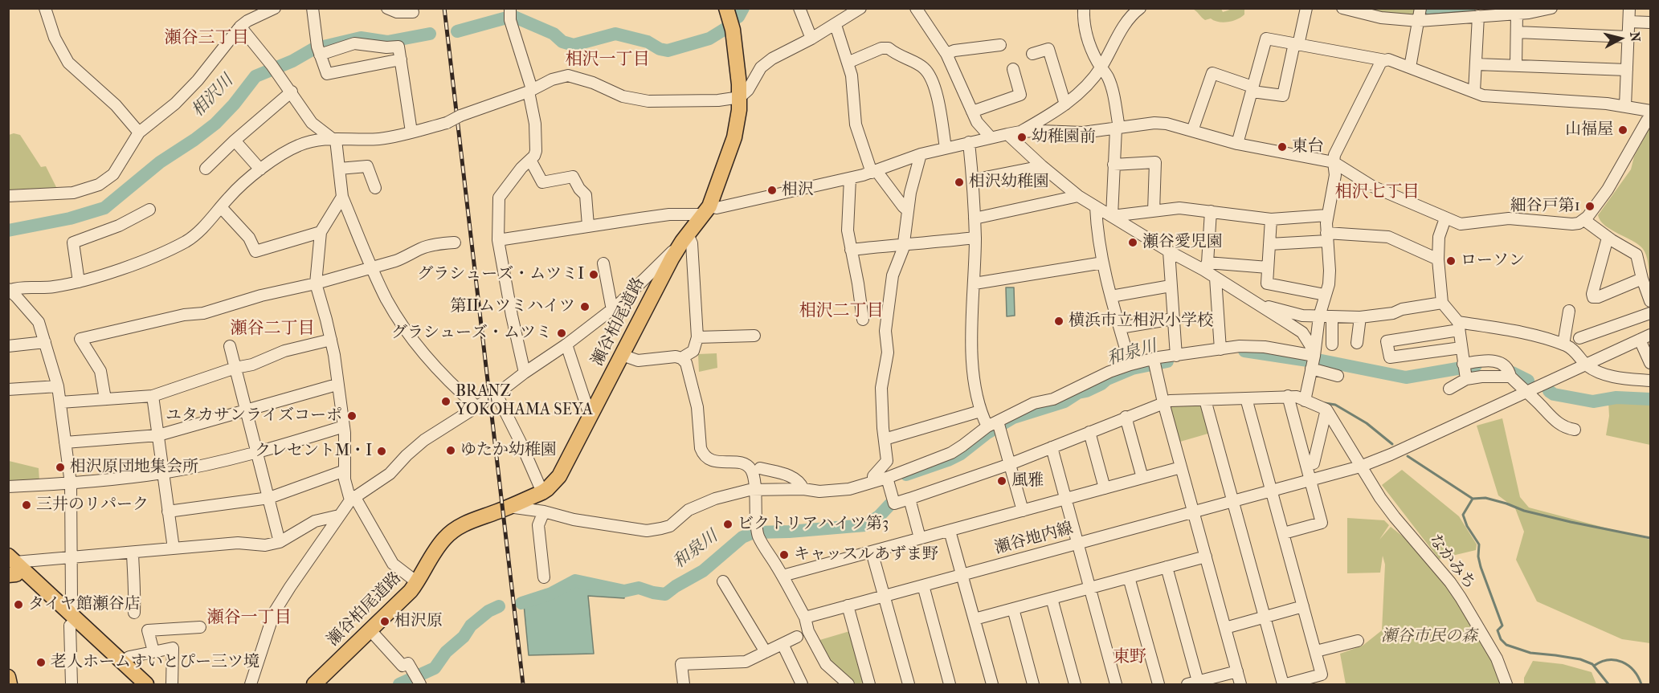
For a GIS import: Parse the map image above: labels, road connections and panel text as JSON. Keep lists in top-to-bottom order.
{
  "streets": {
    "main road": ["瀬谷柏尾道路"],
    "street": ["瀬谷地内線", "なかみち"]
  },
  "crossings": [
    ["瀬谷地内線", "なかみち"]
  ],
  "districts": [
    "瀬谷三丁目",
    "相沢一丁目",
    "相沢七丁目",
    "相沢二丁目",
    "瀬谷二丁目",
    "瀬谷一丁目",
    "東野"
  ],
  "water": ["相沢川", "和泉川"],
  "parks": ["瀬谷市民の森"],
  "places": [
    "山福屋",
    "幼稚園前",
    "東台",
    "相沢幼稚園",
    "相沢",
    "細谷戸第1",
    "瀬谷愛児園",
    "ローソン",
    "グラシューズ・ムツミI",
    "第IIムツミハイツ",
    "横浜市立相沢小学校",
    "グラシューズ・ムツミ",
    "BRANZ YOKOHAMA SEYA",
    "ユタカサンライズコーポ",
    "ゆたか幼稚園",
    "クレセントM・I",
    "相沢原団地集会所",
    "風雅",
    "三井のリパーク",
    "ビクトリアハイツ第3",
    "キャッスルあずま野",
    "タイヤ館瀬谷店",
    "相沢原",
    "老人ホームすいとぴー三ツ境"
  ],
  "north": "right"
}
